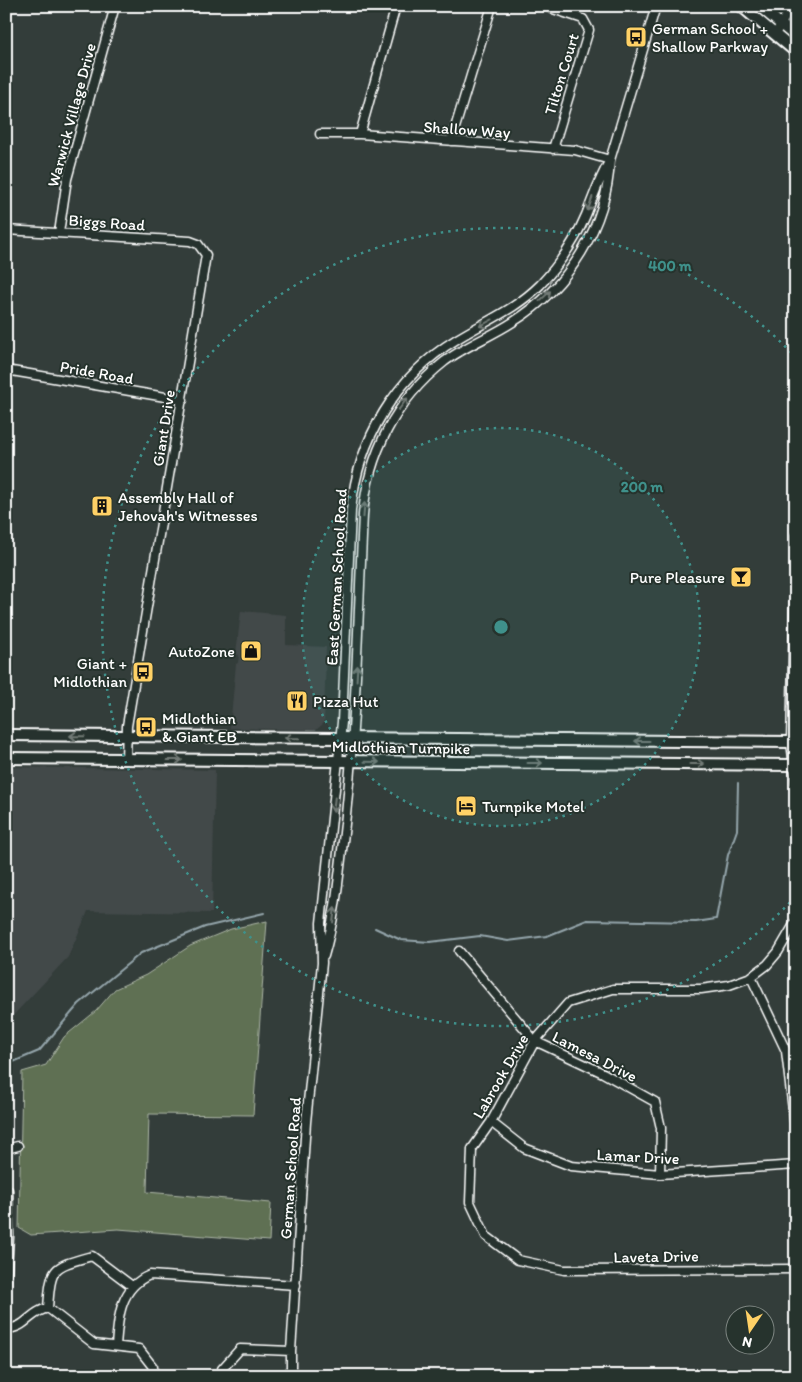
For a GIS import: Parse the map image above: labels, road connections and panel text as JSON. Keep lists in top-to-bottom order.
{
  "streets": {
    "main road": ["Midlothian Turnpike"],
    "street": [
      "Tilton Court",
      "Warwick Village Drive",
      "Shallow Way",
      "Biggs Road",
      "Pride Road",
      "Giant Drive",
      "East German School Road",
      "Lamesa Drive",
      "Labrook Drive",
      "Lamar Drive",
      "German School Road",
      "Laveta Drive"
    ]
  },
  "crossings": [
    ["Tilton Court", "Shallow Way"],
    ["Warwick Village Drive", "Biggs Road"],
    ["Shallow Way", "East German School Road"],
    ["Biggs Road", "Giant Drive"],
    ["Pride Road", "Giant Drive"],
    ["Giant Drive", "Midlothian Turnpike"],
    ["East German School Road", "Midlothian Turnpike"],
    ["East German School Road", "German School Road"],
    ["Midlothian Turnpike", "German School Road"],
    ["Lamesa Drive", "Labrook Drive"],
    ["Lamesa Drive", "Lamar Drive"],
    ["Labrook Drive", "Lamar Drive"],
    ["Labrook Drive", "Laveta Drive"]
  ],
  "places": {
    "bus stop": ["German School + Shallow Parkway", "Giant + Midlothian", "Midlothian & Giant EB"],
    "building": ["Assembly Hall of Jehovah's Witnesses"],
    "bar": ["Pure Pleasure"],
    "shop": ["AutoZone"],
    "restaurant": ["Pizza Hut"],
    "hotel": ["Turnpike Motel"]
  },
  "north": "bottom",
  "rings": ["400 m", "200 m"]
}
